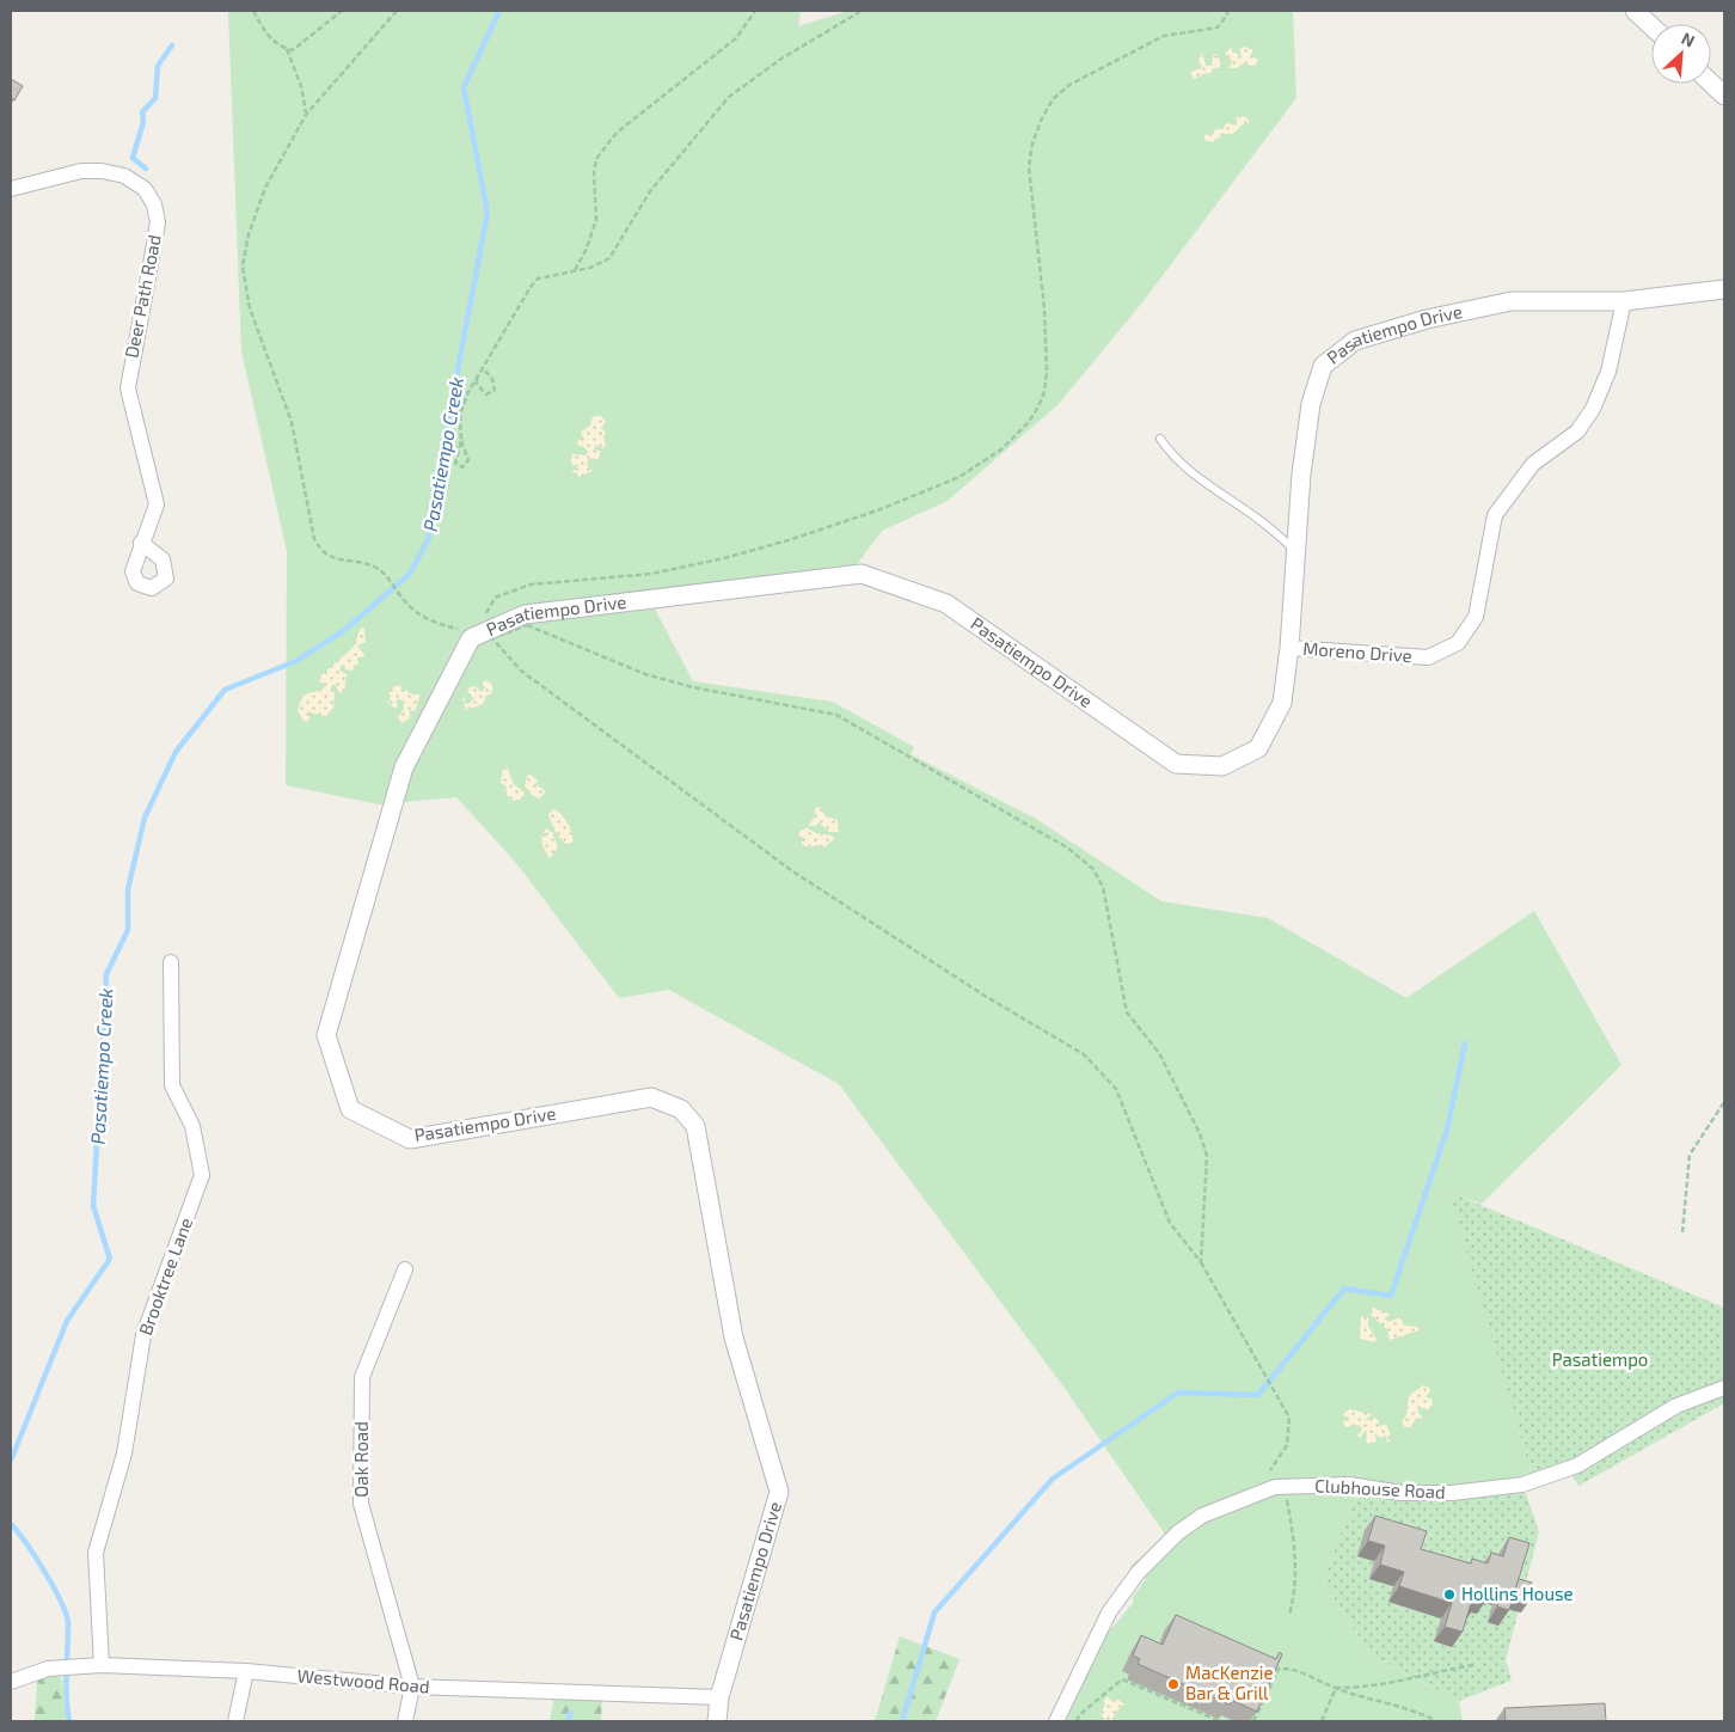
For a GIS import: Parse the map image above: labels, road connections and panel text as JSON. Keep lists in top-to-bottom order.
{
  "streets": {
    "street": [
      "Deer Path Road",
      "Pasatiempo Drive",
      "Moreno Drive",
      "Brooktree Lane",
      "Oak Road",
      "Clubhouse Road",
      "Westwood Road"
    ]
  },
  "crossings": [
    ["Pasatiempo Drive", "Moreno Drive"],
    ["Pasatiempo Drive", "Westwood Road"],
    ["Brooktree Lane", "Westwood Road"],
    ["Oak Road", "Westwood Road"]
  ],
  "water": ["Pasatiempo Creek"],
  "parks": ["Pasatiempo"],
  "places": ["Hollins House", "MacKenzie Bar & Grill"],
  "north": "top right"
}
